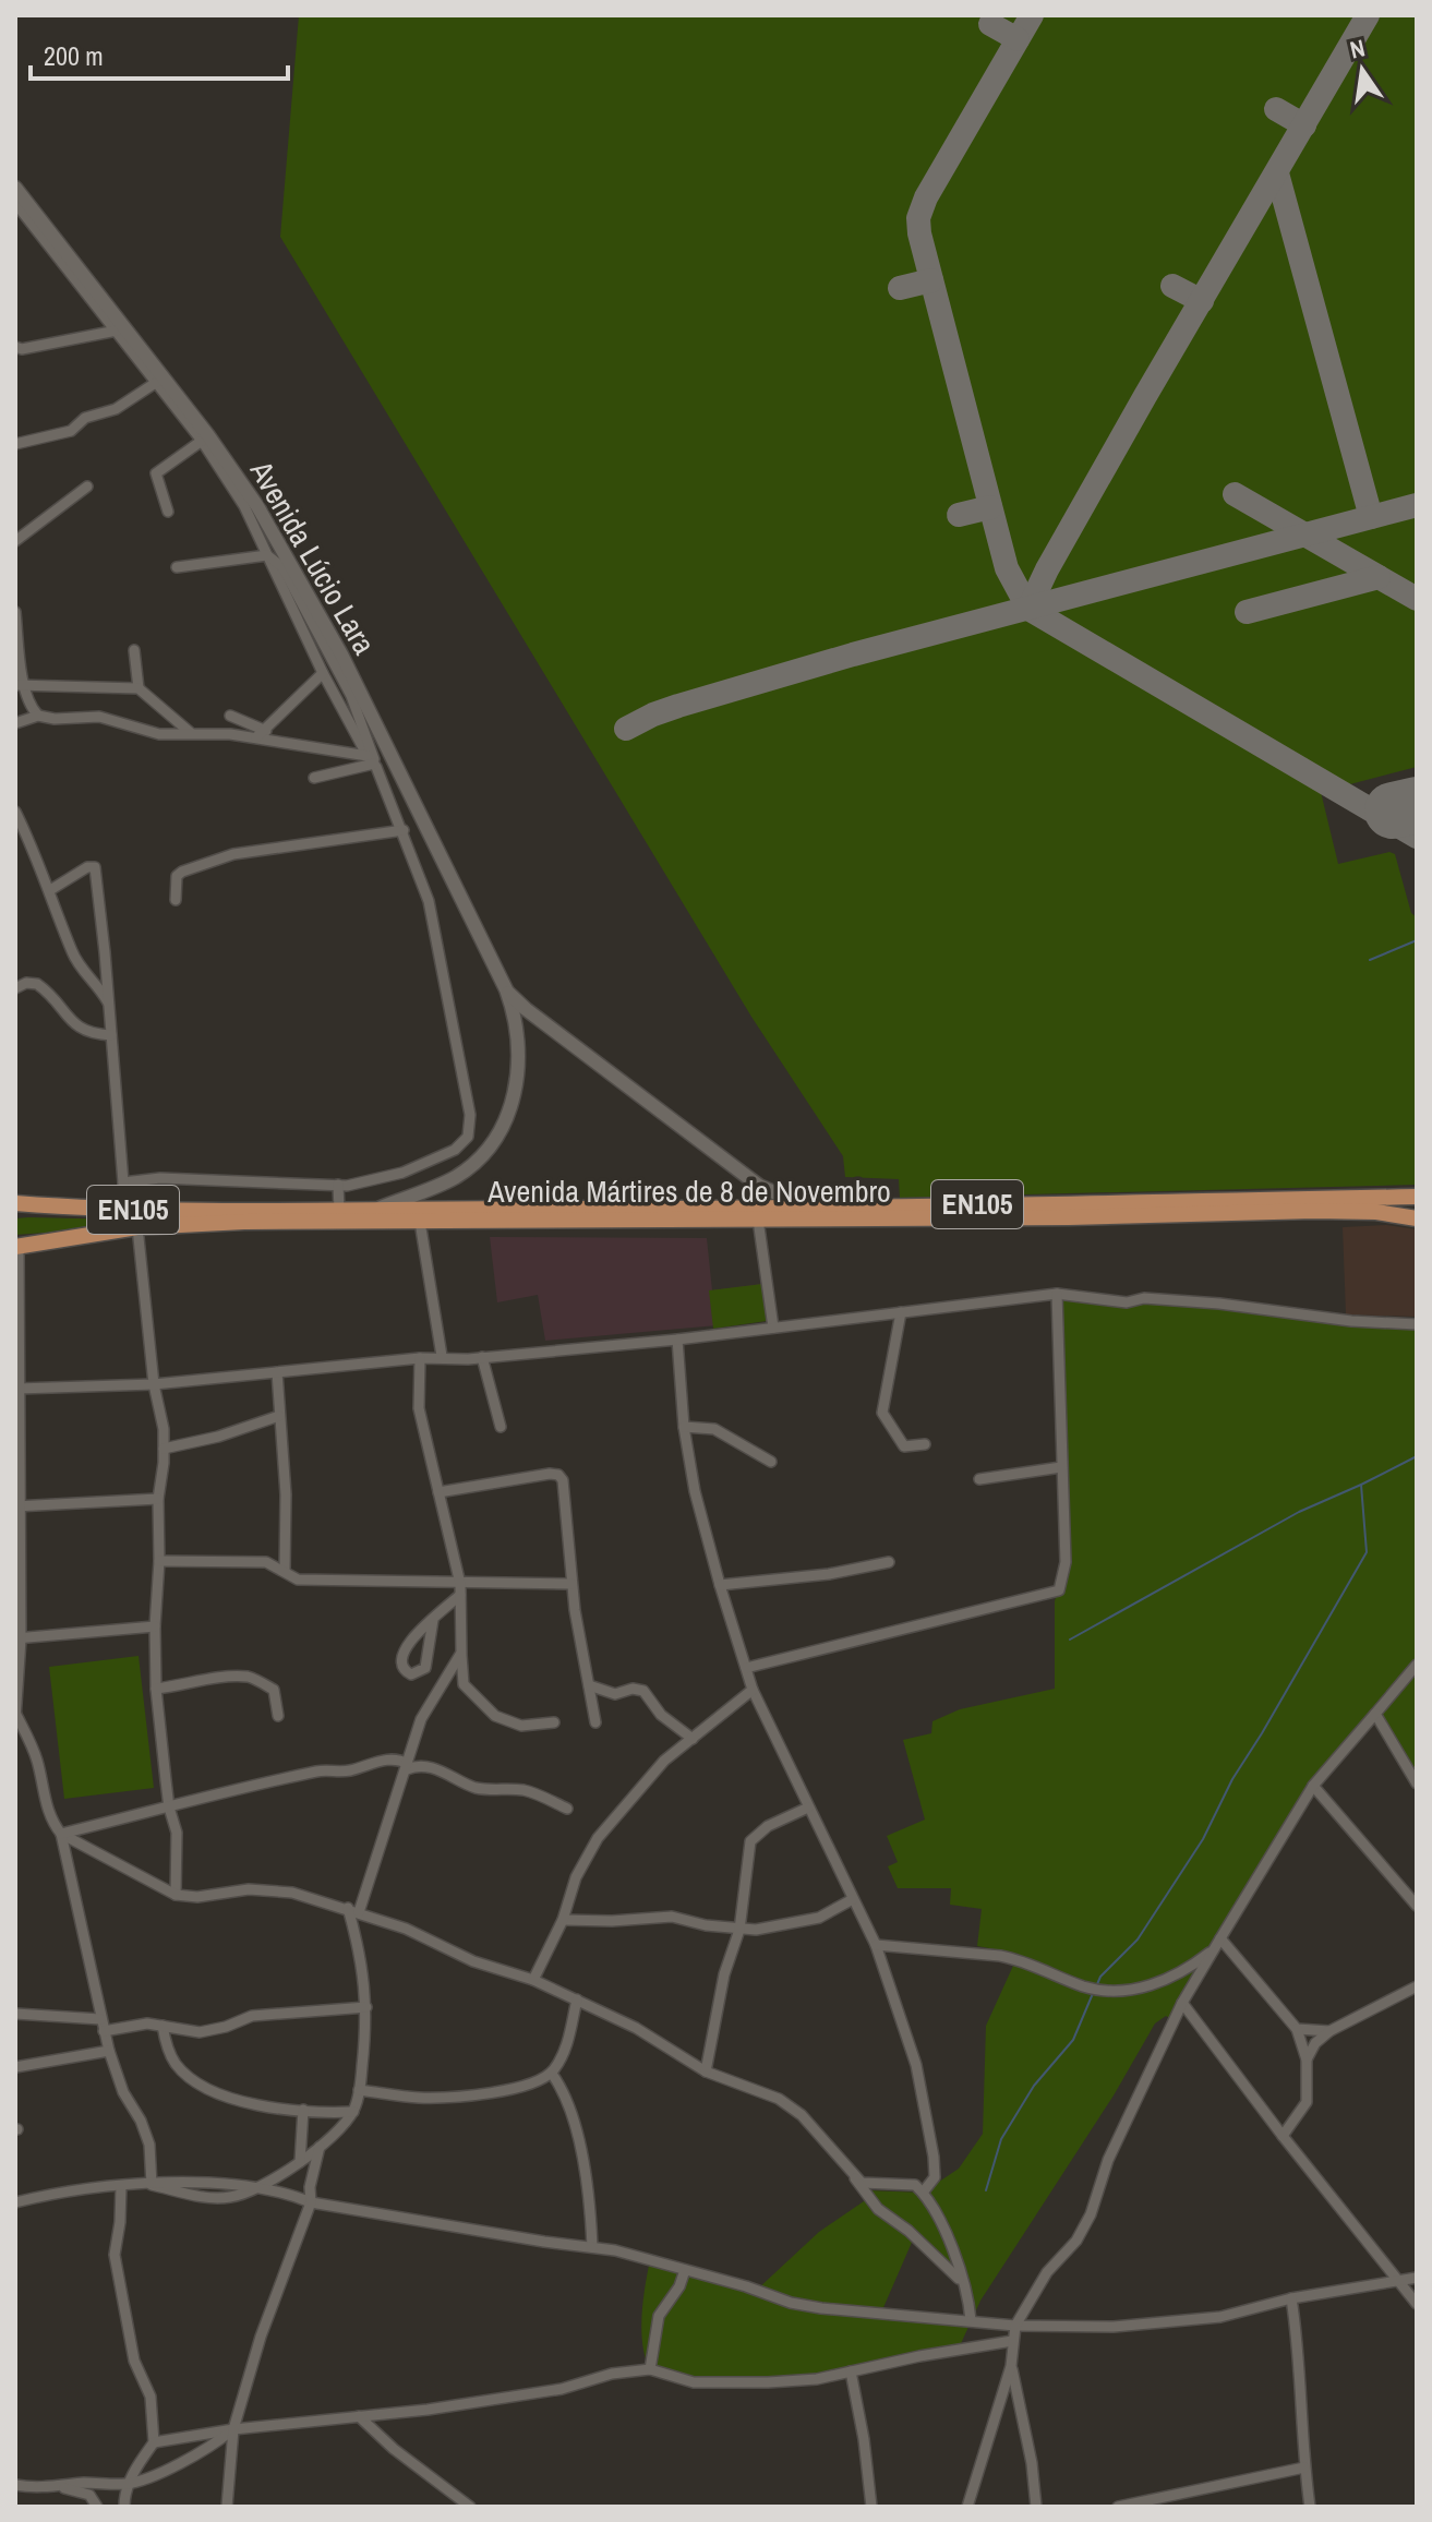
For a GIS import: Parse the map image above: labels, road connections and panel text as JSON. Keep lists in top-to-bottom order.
{
  "streets": {
    "main road": ["Avenida Lúcio Lara", "Avenida Mártires de 8 de Novembro", "EN105"]
  },
  "crossings": [
    ["Avenida Lúcio Lara", "Avenida Mártires de 8 de Novembro"]
  ],
  "scale_bar": "200 m",
  "north": "top"
}
